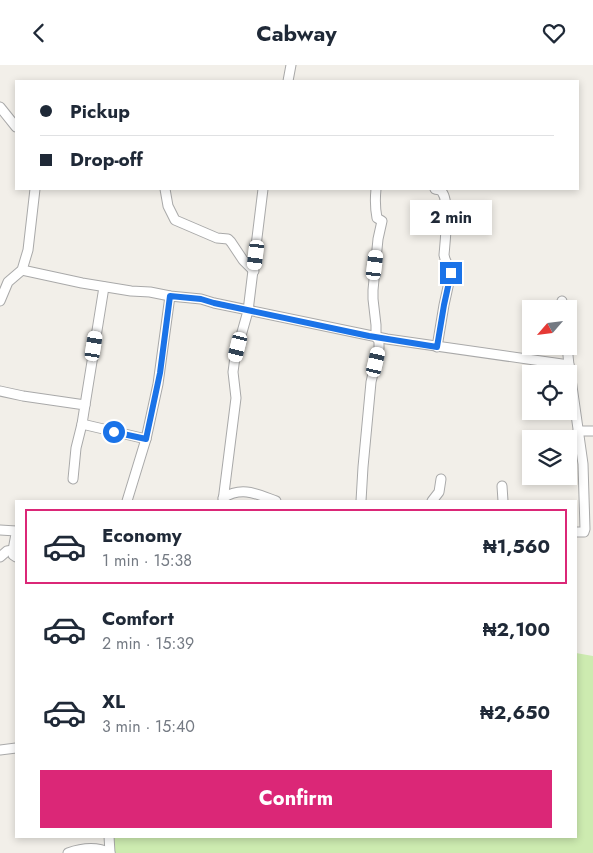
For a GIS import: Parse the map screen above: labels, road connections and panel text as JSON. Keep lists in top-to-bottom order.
{
  "north": "bottom left",
  "page": {
    "header": "Cabway",
    "banner": ["Pickup", "Drop-off"],
    "bubble": "2 min",
    "list": [
      {
        "name": "Economy",
        "note": "1 min · 15:38",
        "value": "₦1,560"
      },
      {
        "name": "Comfort",
        "note": "2 min · 15:39",
        "value": "₦2,100"
      },
      {
        "name": "XL",
        "note": "3 min · 15:40",
        "value": "₦2,650"
      }
    ],
    "buttons": "Confirm"
  }
}
